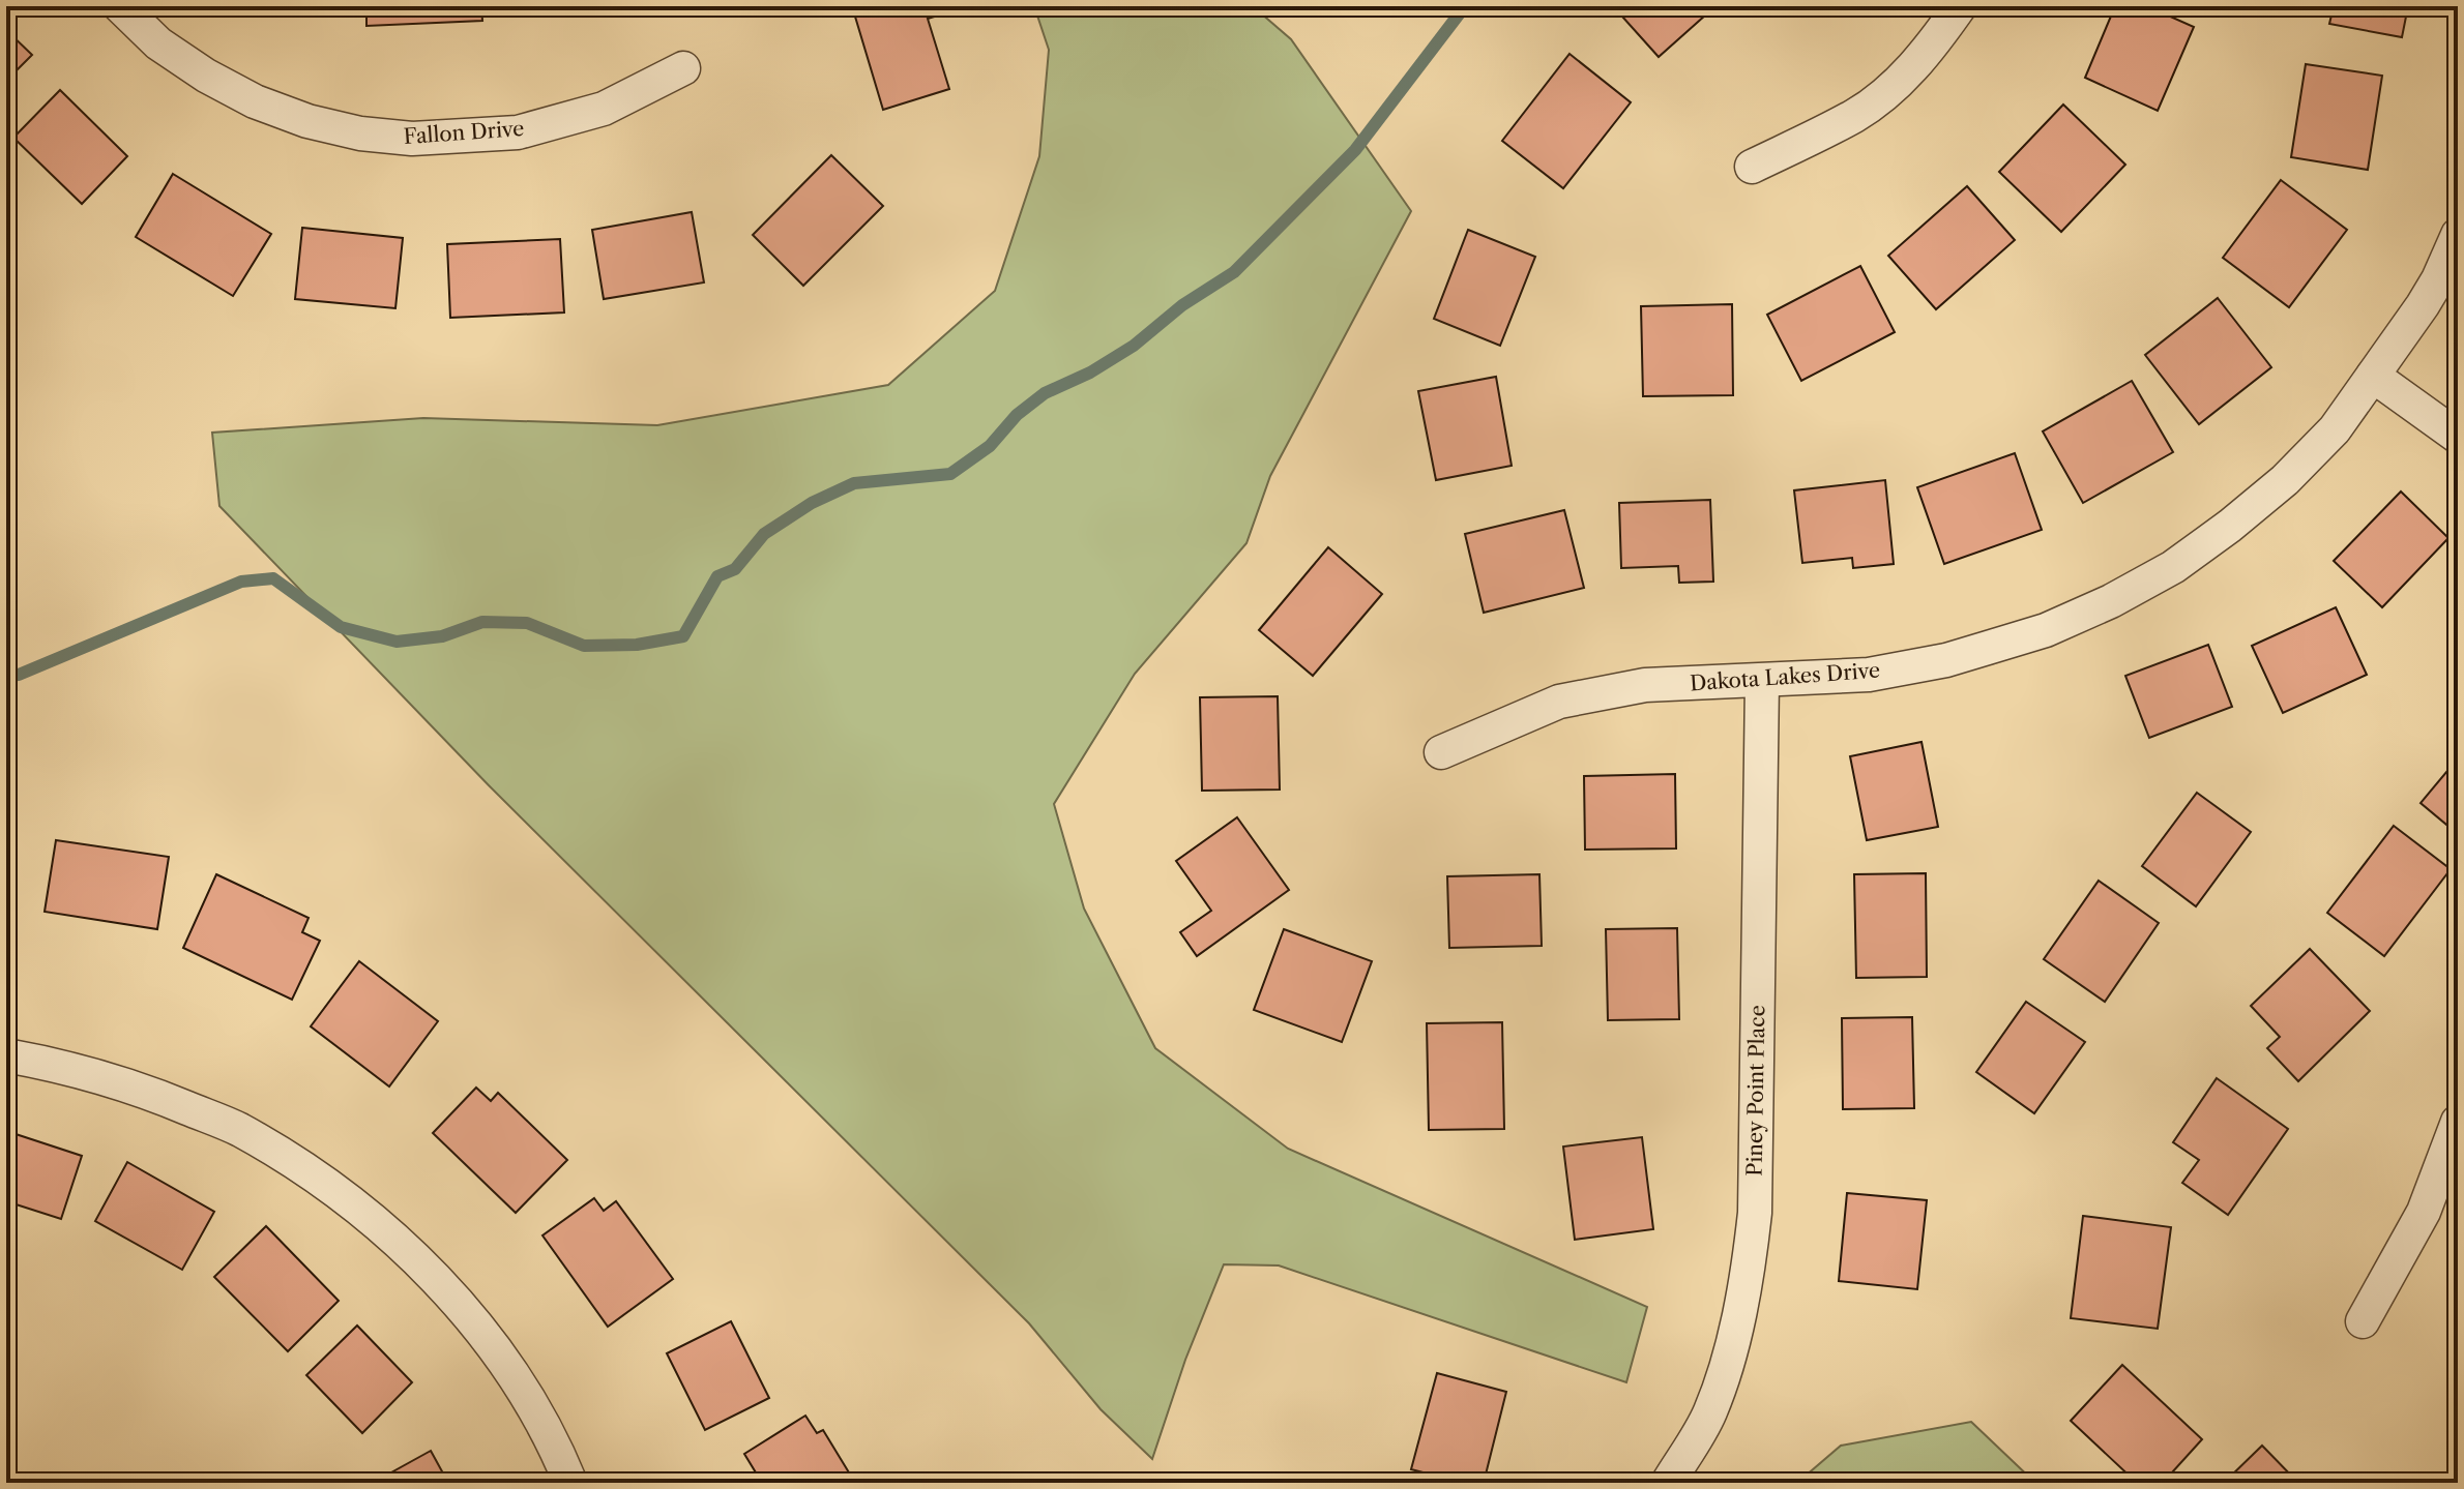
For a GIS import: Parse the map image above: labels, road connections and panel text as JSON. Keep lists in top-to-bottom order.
{
  "streets": {
    "street": ["Fallon Drive", "Dakota Lakes Drive", "Piney Point Place"]
  },
  "crossings": [
    ["Dakota Lakes Drive", "Piney Point Place"]
  ]
}
